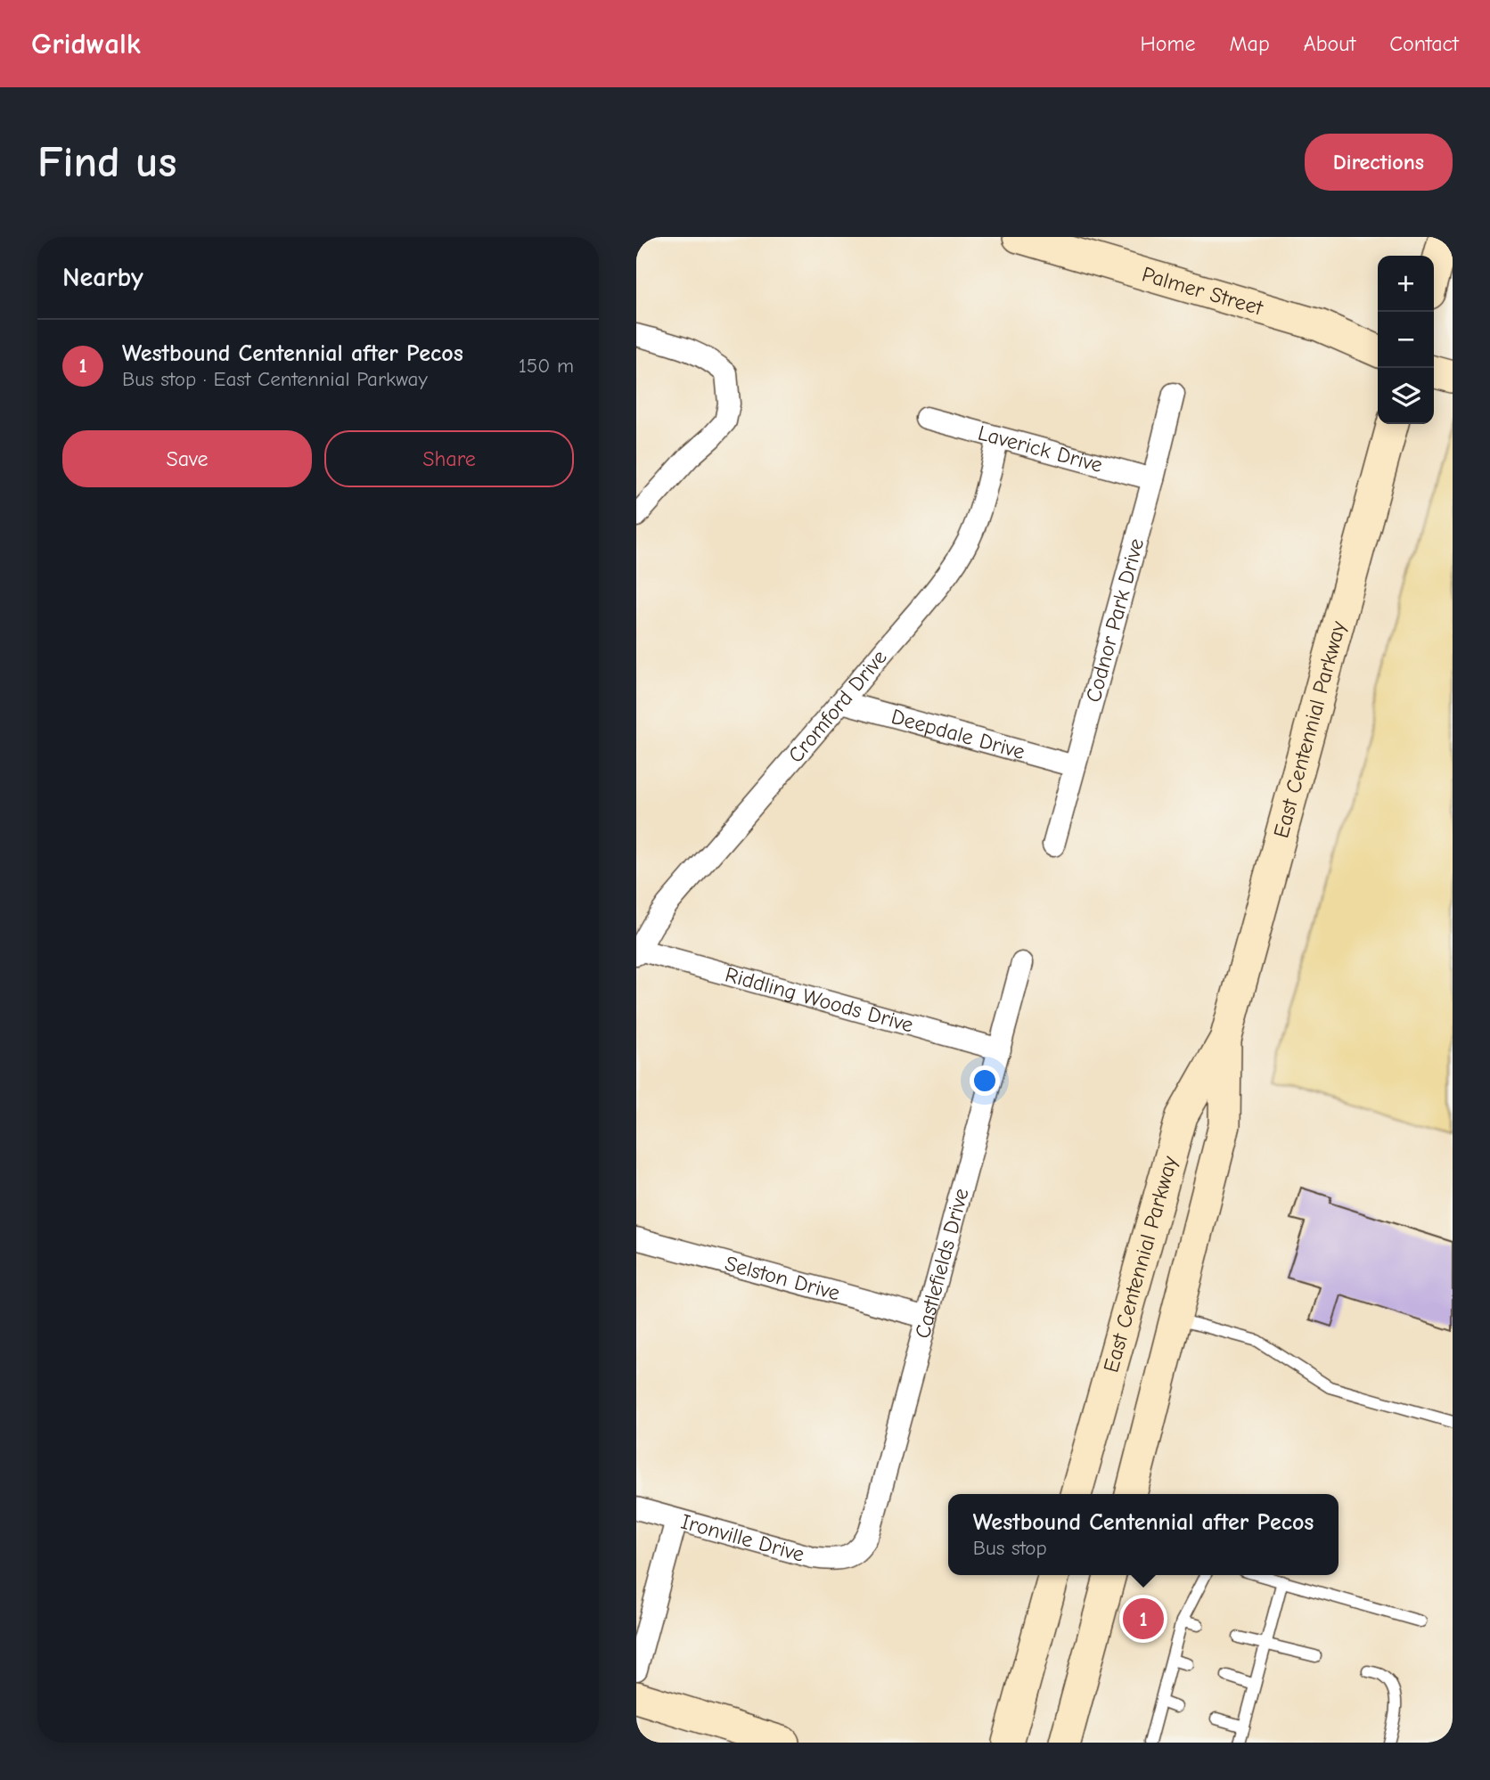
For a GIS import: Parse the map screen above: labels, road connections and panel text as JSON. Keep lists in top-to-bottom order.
{
  "streets": {
    "main road": ["Palmer Street", "East Centennial Parkway"],
    "street": [
      "Laverick Drive",
      "Codnor Park Drive",
      "Cromford Drive",
      "Deepdale Drive",
      "Riddling Woods Drive",
      "Castlefields Drive",
      "Selston Drive",
      "Ironville Drive"
    ]
  },
  "crossings": [
    ["Laverick Drive", "Codnor Park Drive"],
    ["Laverick Drive", "Cromford Drive"],
    ["Codnor Park Drive", "Deepdale Drive"],
    ["Cromford Drive", "Deepdale Drive"],
    ["Cromford Drive", "Riddling Woods Drive"],
    ["Riddling Woods Drive", "Castlefields Drive"],
    ["Castlefields Drive", "Selston Drive"],
    ["Castlefields Drive", "Ironville Drive"]
  ],
  "page": {
    "header": "Gridwalk",
    "nav": [
      "Home",
      "Map",
      "About",
      "Contact"
    ],
    "buttons": [
      "Directions",
      ["Save", "Share"]
    ],
    "title": "Find us",
    "heading": "Nearby",
    "map_buttons": ["+", "−"],
    "list": [
      {
        "mark": "1",
        "name": "Westbound Centennial after Pecos",
        "note": "Bus stop · East Centennial Parkway",
        "value": "150 m"
      }
    ],
    "popup": ["Westbound Centennial after Pecos", "Bus stop"],
    "pins": "1"
  }
}
